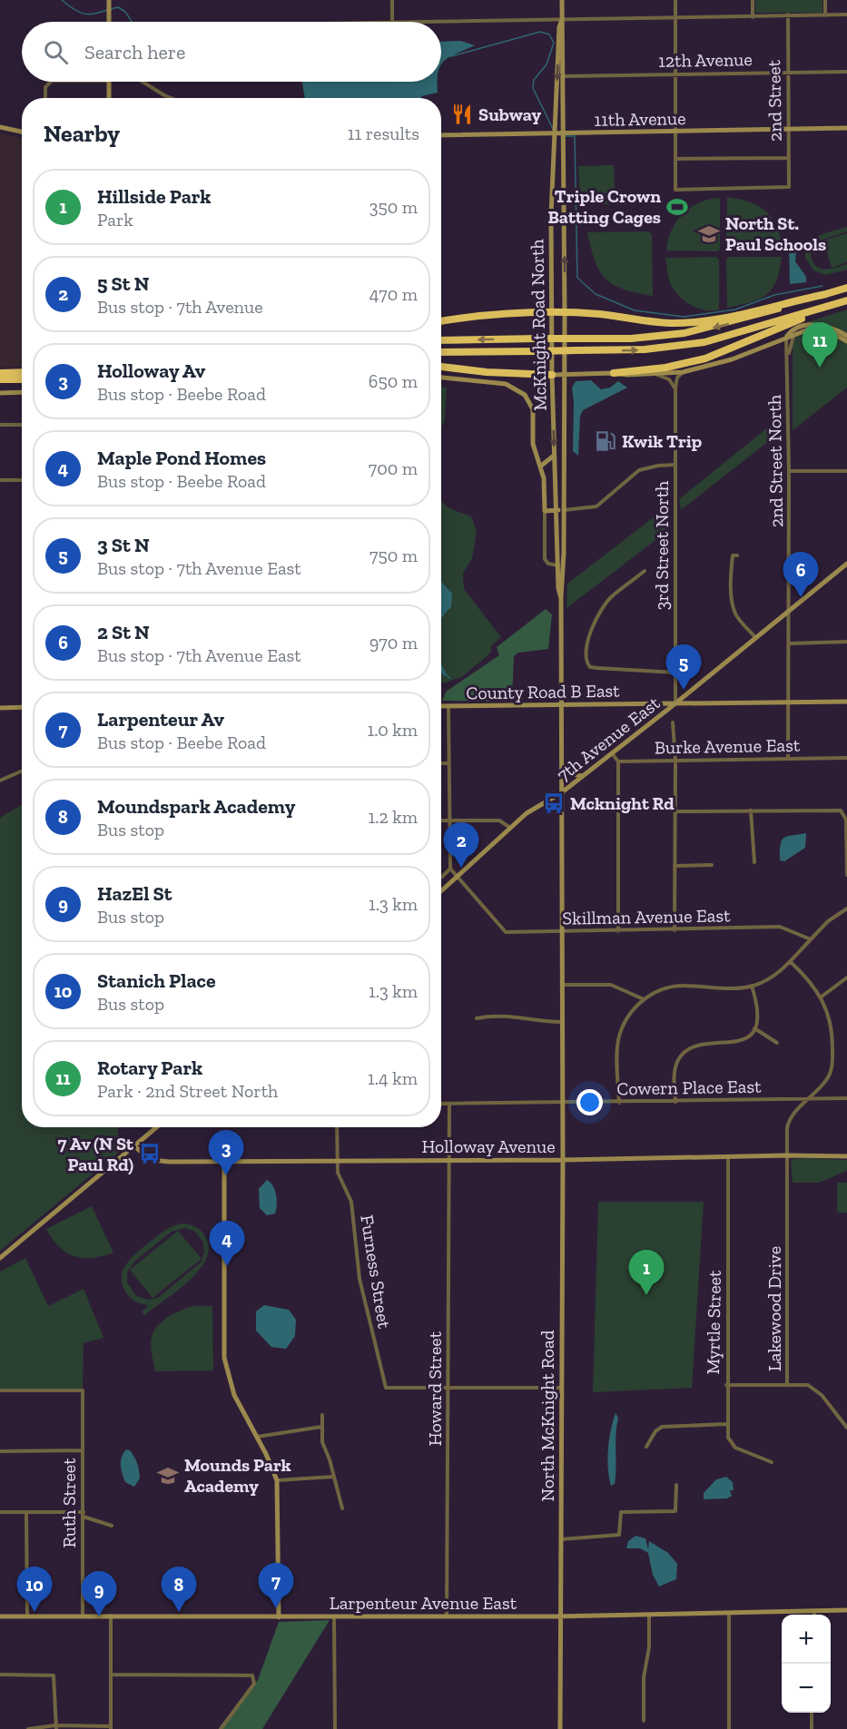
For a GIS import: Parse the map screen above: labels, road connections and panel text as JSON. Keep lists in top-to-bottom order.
{
  "streets": {
    "street": [
      "12th Avenue",
      "2nd Street",
      "11th Avenue",
      "McKnight Road North",
      "2nd Street North",
      "3rd Street North",
      "County Road B East",
      "7th Avenue East",
      "Burke Avenue East",
      "Skillman Avenue East",
      "Cowern Place East",
      "Holloway Avenue",
      "Furness Street",
      "Lakewood Drive",
      "Myrtle Street",
      "Howard Street",
      "North McKnight Road",
      "Ruth Street",
      "Larpenteur Avenue East"
    ]
  },
  "crossings": [
    ["12th Avenue", "2nd Street"],
    ["12th Avenue", "McKnight Road North"],
    ["2nd Street", "11th Avenue"],
    ["11th Avenue", "McKnight Road North"],
    ["McKnight Road North", "County Road B East"],
    ["McKnight Road North", "7th Avenue East"],
    ["McKnight Road North", "Skillman Avenue East"],
    ["McKnight Road North", "North McKnight Road"],
    ["2nd Street North", "County Road B East"],
    ["2nd Street North", "7th Avenue East"],
    ["2nd Street North", "Burke Avenue East"],
    ["3rd Street North", "County Road B East"],
    ["3rd Street North", "7th Avenue East"],
    ["County Road B East", "7th Avenue East"],
    ["7th Avenue East", "Skillman Avenue East"],
    ["Cowern Place East", "Lakewood Drive"],
    ["Cowern Place East", "Howard Street"],
    ["Cowern Place East", "North McKnight Road"],
    ["Holloway Avenue", "Furness Street"],
    ["Holloway Avenue", "Lakewood Drive"],
    ["Holloway Avenue", "Myrtle Street"],
    ["Holloway Avenue", "Howard Street"],
    ["Holloway Avenue", "North McKnight Road"],
    ["Furness Street", "Howard Street"],
    ["Howard Street", "Larpenteur Avenue East"],
    ["North McKnight Road", "Larpenteur Avenue East"],
    ["Ruth Street", "Larpenteur Avenue East"]
  ],
  "places": {
    "restaurant": ["Subway"],
    "sports": ["Triple Crown Batting Cages"],
    "school or university": ["North St. Paul Schools", "Mounds Park Academy"],
    "fuel station": ["Kwik Trip"],
    "bus stop": ["Mcknight Rd", "7 Av (N St Paul Rd)"]
  },
  "page": {
    "search": "Search here",
    "heading": ["Nearby", "11 results"],
    "list": [
      {
        "mark": "1",
        "name": "Hillside Park",
        "note": "Park",
        "value": "350 m"
      },
      {
        "mark": "2",
        "name": "5 St N",
        "note": "Bus stop · 7th Avenue",
        "value": "470 m"
      },
      {
        "mark": "3",
        "name": "Holloway Av",
        "note": "Bus stop · Beebe Road",
        "value": "650 m"
      },
      {
        "mark": "4",
        "name": "Maple Pond Homes",
        "note": "Bus stop · Beebe Road",
        "value": "700 m"
      },
      {
        "mark": "5",
        "name": "3 St N",
        "note": "Bus stop · 7th Avenue East",
        "value": "750 m"
      },
      {
        "mark": "6",
        "name": "2 St N",
        "note": "Bus stop · 7th Avenue East",
        "value": "970 m"
      },
      {
        "mark": "7",
        "name": "Larpenteur Av",
        "note": "Bus stop · Beebe Road",
        "value": "1.0 km"
      },
      {
        "mark": "8",
        "name": "Moundspark Academy",
        "note": "Bus stop",
        "value": "1.2 km"
      },
      {
        "mark": "9",
        "name": "HazEl St",
        "note": "Bus stop",
        "value": "1.3 km"
      },
      {
        "mark": "10",
        "name": "Stanich Place",
        "note": "Bus stop",
        "value": "1.3 km"
      },
      {
        "mark": "11",
        "name": "Rotary Park",
        "note": "Park · 2nd Street North",
        "value": "1.4 km"
      }
    ],
    "pins": [
      "11",
      "6",
      "5",
      "2",
      "3",
      "4",
      "1",
      "7",
      "8",
      "10",
      "9"
    ],
    "map_buttons": ["+", "−"]
  }
}
